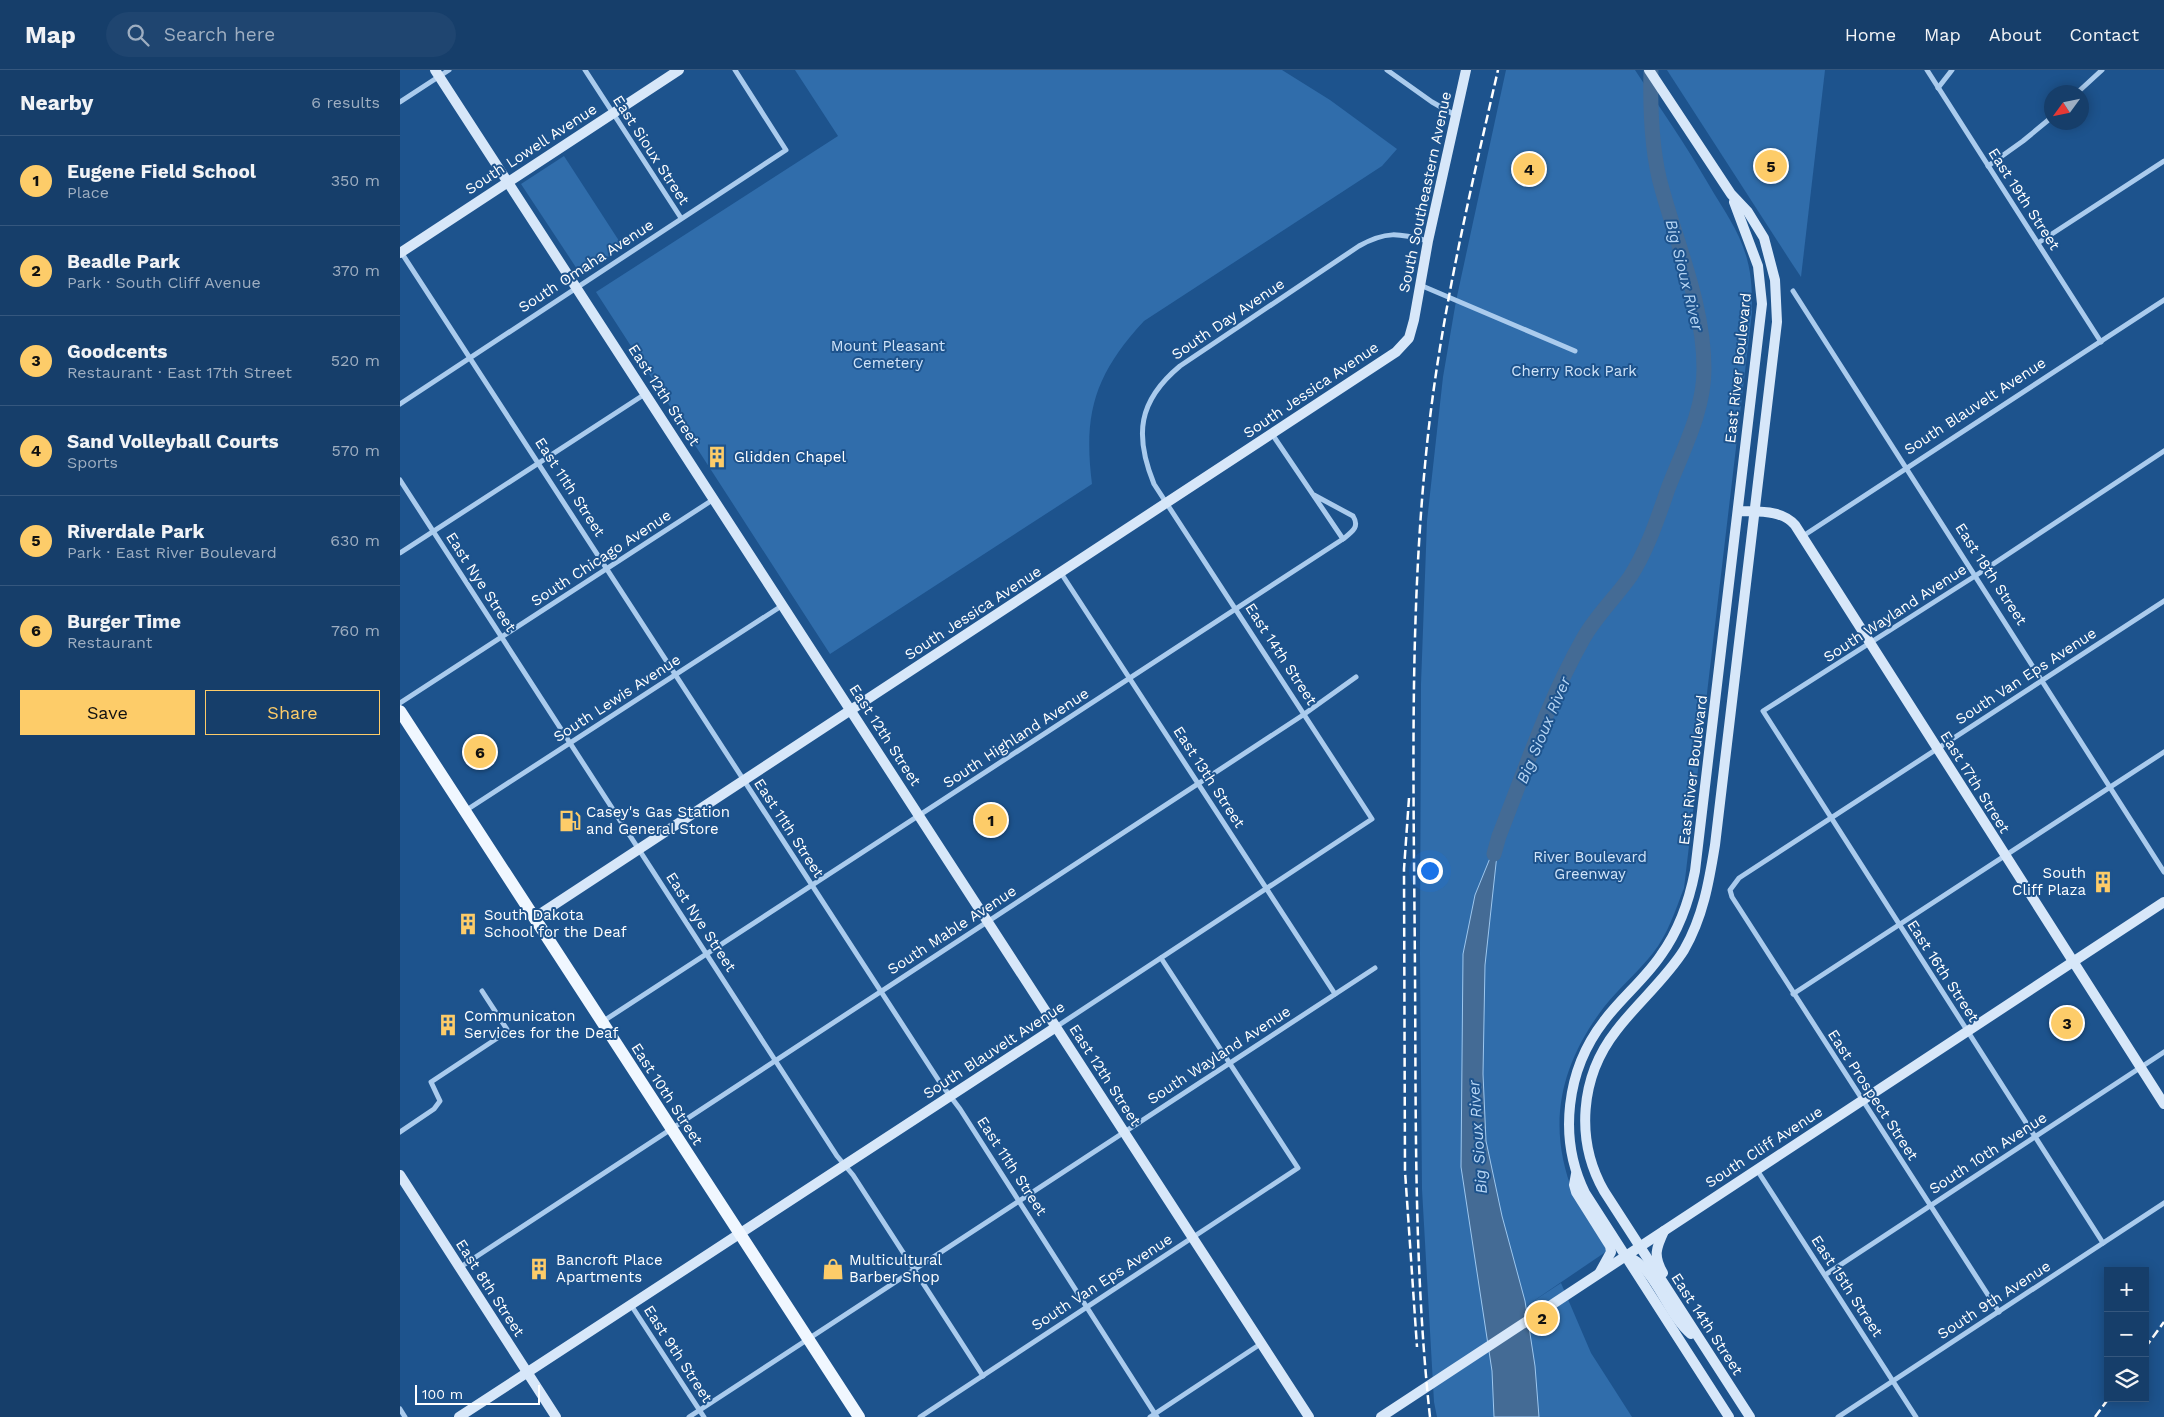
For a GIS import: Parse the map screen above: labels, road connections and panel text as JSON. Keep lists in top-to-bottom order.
{
  "streets": {
    "main road": ["East 10th Street"],
    "street": [
      "South Lowell Avenue",
      "East Sioux Street",
      "South Southeastern Avenue",
      "East 19th Street",
      "South Omaha Avenue",
      "South Day Avenue",
      "East River Boulevard",
      "South Jessica Avenue",
      "East 12th Street",
      "South Blauvelt Avenue",
      "East 11th Street",
      "South Chicago Avenue",
      "East 18th Street",
      "East Nye Street",
      "South Wayland Avenue",
      "East 14th Street",
      "South Van Eps Avenue",
      "South Lewis Avenue",
      "South Highland Avenue",
      "East 13th Street",
      "East 17th Street",
      "South Mable Avenue",
      "East 16th Street",
      "East Prospect Street",
      "South Cliff Avenue",
      "South 10th Avenue",
      "East 15th Street",
      "East 8th Street",
      "South 9th Avenue",
      "East 9th Street"
    ]
  },
  "crossings": [
    ["South Lowell Avenue", "East Sioux Street"],
    ["South Lowell Avenue", "East 12th Street"],
    ["South Lowell Avenue", "East 11th Street"],
    ["East Sioux Street", "South Omaha Avenue"],
    ["South Southeastern Avenue", "South Day Avenue"],
    ["South Southeastern Avenue", "South Jessica Avenue"],
    ["East 19th Street", "South Blauvelt Avenue"],
    ["South Omaha Avenue", "East 12th Street"],
    ["South Omaha Avenue", "East 11th Street"],
    ["South Day Avenue", "South Jessica Avenue"],
    ["South Day Avenue", "East 14th Street"],
    ["East River Boulevard", "East 14th Street"],
    ["East River Boulevard", "East 17th Street"],
    ["East River Boulevard", "South Cliff Avenue"],
    ["South Jessica Avenue", "East 12th Street"],
    ["South Jessica Avenue", "East 11th Street"],
    ["South Jessica Avenue", "East Nye Street"],
    ["South Jessica Avenue", "East 14th Street"],
    ["South Jessica Avenue", "East 13th Street"],
    ["South Jessica Avenue", "East 10th Street"],
    ["East 12th Street", "South Blauvelt Avenue"],
    ["East 12th Street", "South Chicago Avenue"],
    ["East 12th Street", "South Wayland Avenue"],
    ["East 12th Street", "South Van Eps Avenue"],
    ["East 12th Street", "South Lewis Avenue"],
    ["East 12th Street", "South Highland Avenue"],
    ["East 12th Street", "South Mable Avenue"],
    ["South Blauvelt Avenue", "East 11th Street"],
    ["South Blauvelt Avenue", "East 18th Street"],
    ["South Blauvelt Avenue", "East Nye Street"],
    ["South Blauvelt Avenue", "East 14th Street"],
    ["South Blauvelt Avenue", "East 13th Street"],
    ["South Blauvelt Avenue", "East 17th Street"],
    ["South Blauvelt Avenue", "East 10th Street"],
    ["South Blauvelt Avenue", "East 8th Street"],
    ["South Blauvelt Avenue", "East 9th Street"],
    ["East 11th Street", "South Chicago Avenue"],
    ["East 11th Street", "South Wayland Avenue"],
    ["East 11th Street", "South Van Eps Avenue"],
    ["East 11th Street", "South Lewis Avenue"],
    ["East 11th Street", "South Highland Avenue"],
    ["East 11th Street", "South Mable Avenue"],
    ["South Chicago Avenue", "East Nye Street"],
    ["East 18th Street", "South Wayland Avenue"],
    ["East 18th Street", "South Van Eps Avenue"],
    ["East Nye Street", "South Wayland Avenue"],
    ["East Nye Street", "South Van Eps Avenue"],
    ["East Nye Street", "South Lewis Avenue"],
    ["East Nye Street", "South Highland Avenue"],
    ["East Nye Street", "South Mable Avenue"],
    ["South Wayland Avenue", "South Van Eps Avenue"],
    ["South Wayland Avenue", "East 13th Street"],
    ["South Wayland Avenue", "East 17th Street"],
    ["South Wayland Avenue", "East 16th Street"],
    ["South Wayland Avenue", "East 10th Street"],
    ["South Wayland Avenue", "East 9th Street"],
    ["East 14th Street", "South Highland Avenue"],
    ["East 14th Street", "South Mable Avenue"],
    ["East 14th Street", "South Cliff Avenue"],
    ["South Van Eps Avenue", "East 17th Street"],
    ["South Van Eps Avenue", "East 16th Street"],
    ["South Van Eps Avenue", "East Prospect Street"],
    ["South Lewis Avenue", "East 10th Street"],
    ["South Highland Avenue", "East 13th Street"],
    ["South Highland Avenue", "East 10th Street"],
    ["East 13th Street", "South Mable Avenue"],
    ["East 17th Street", "South Cliff Avenue"],
    ["East 17th Street", "South 10th Avenue"],
    ["South Mable Avenue", "East 10th Street"],
    ["South Mable Avenue", "East 8th Street"],
    ["East 16th Street", "South Cliff Avenue"],
    ["East 16th Street", "South 10th Avenue"],
    ["East 16th Street", "South 9th Avenue"],
    ["East Prospect Street", "South Cliff Avenue"],
    ["East Prospect Street", "South 10th Avenue"],
    ["East Prospect Street", "South 9th Avenue"],
    ["South Cliff Avenue", "East 15th Street"],
    ["South 10th Avenue", "East 15th Street"],
    ["East 15th Street", "South 9th Avenue"]
  ],
  "water": ["Big Sioux River"],
  "parks": ["Mount Pleasant Cemetery", "Cherry Rock Park", "River Boulevard Greenway"],
  "places": {
    "building": [
      "Glidden Chapel",
      "South Cliff Plaza",
      "South Dakota School for the Deaf",
      "Communicaton Services for the Deaf",
      "Bancroft Place Apartments"
    ],
    "fuel station": ["Casey's Gas Station and General Store"],
    "shop": ["Multicultural Barber Shop"]
  },
  "scale_bar": "100 m",
  "north": "bottom left",
  "page": {
    "header": "Map",
    "search": "Search here",
    "nav": [
      "Home",
      "Map",
      "About",
      "Contact"
    ],
    "heading": ["Nearby", "6 results"],
    "list": [
      {
        "mark": "1",
        "name": "Eugene Field School",
        "note": "Place",
        "value": "350 m"
      },
      {
        "mark": "2",
        "name": "Beadle Park",
        "note": "Park · South Cliff Avenue",
        "value": "370 m"
      },
      {
        "mark": "3",
        "name": "Goodcents",
        "note": "Restaurant · East 17th Street",
        "value": "520 m"
      },
      {
        "mark": "4",
        "name": "Sand Volleyball Courts",
        "note": "Sports",
        "value": "570 m"
      },
      {
        "mark": "5",
        "name": "Riverdale Park",
        "note": "Park · East River Boulevard",
        "value": "630 m"
      },
      {
        "mark": "6",
        "name": "Burger Time",
        "note": "Restaurant",
        "value": "760 m"
      }
    ],
    "pins": [
      "5",
      "4",
      "6",
      "1",
      "3",
      "2"
    ],
    "buttons": ["Save", "Share"],
    "map_buttons": ["+", "−"],
    "scale": "100 m"
  }
}
